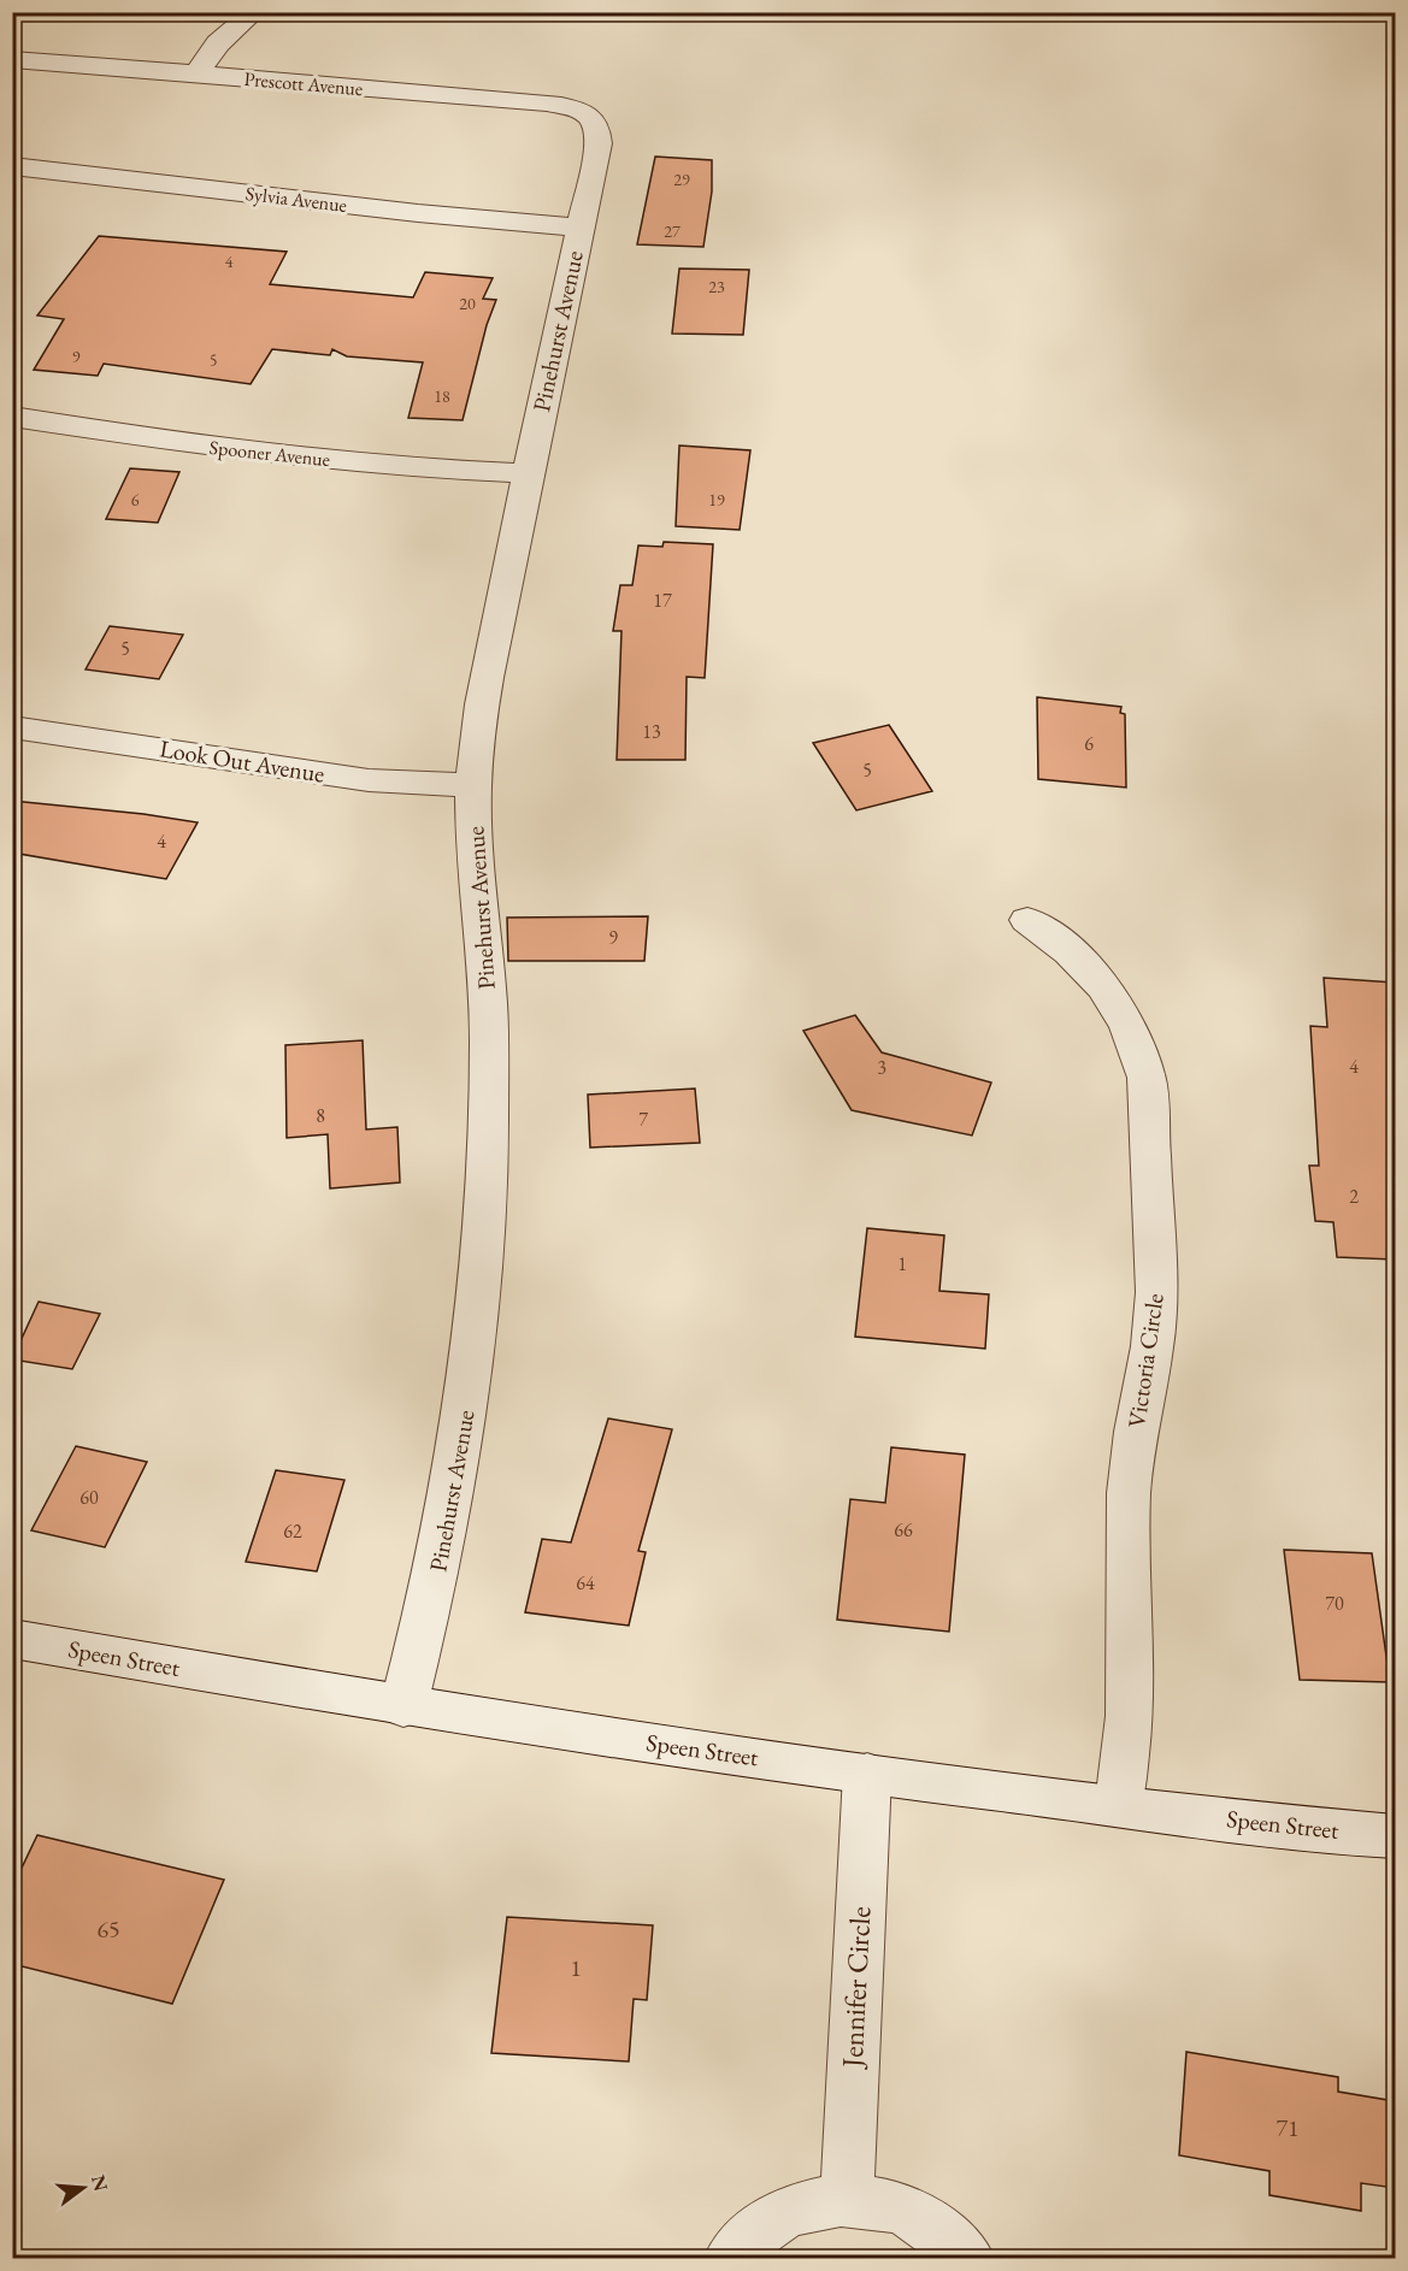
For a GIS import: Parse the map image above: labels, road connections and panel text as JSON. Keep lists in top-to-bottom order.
{
  "streets": {
    "street": [
      "Prescott Avenue",
      "Sylvia Avenue",
      "Pinehurst Avenue",
      "Spooner Avenue",
      "Look Out Avenue",
      "Victoria Circle",
      "Speen Street",
      "Jennifer Circle"
    ]
  },
  "crossings": [
    ["Prescott Avenue", "Pinehurst Avenue"],
    ["Sylvia Avenue", "Pinehurst Avenue"],
    ["Pinehurst Avenue", "Spooner Avenue"],
    ["Pinehurst Avenue", "Look Out Avenue"],
    ["Pinehurst Avenue", "Speen Street"],
    ["Victoria Circle", "Speen Street"],
    ["Speen Street", "Jennifer Circle"]
  ],
  "house_numbers": [
    "29",
    "27",
    "4",
    "23",
    "20",
    "9",
    "5",
    "18",
    "6",
    "19",
    "17",
    "5",
    "13",
    "6",
    "5",
    "4",
    "9",
    "4",
    "3",
    "8",
    "7",
    "2",
    "1",
    "60",
    "66",
    "62",
    "64",
    "70",
    "65",
    "1",
    "71"
  ],
  "north": "right"
}
